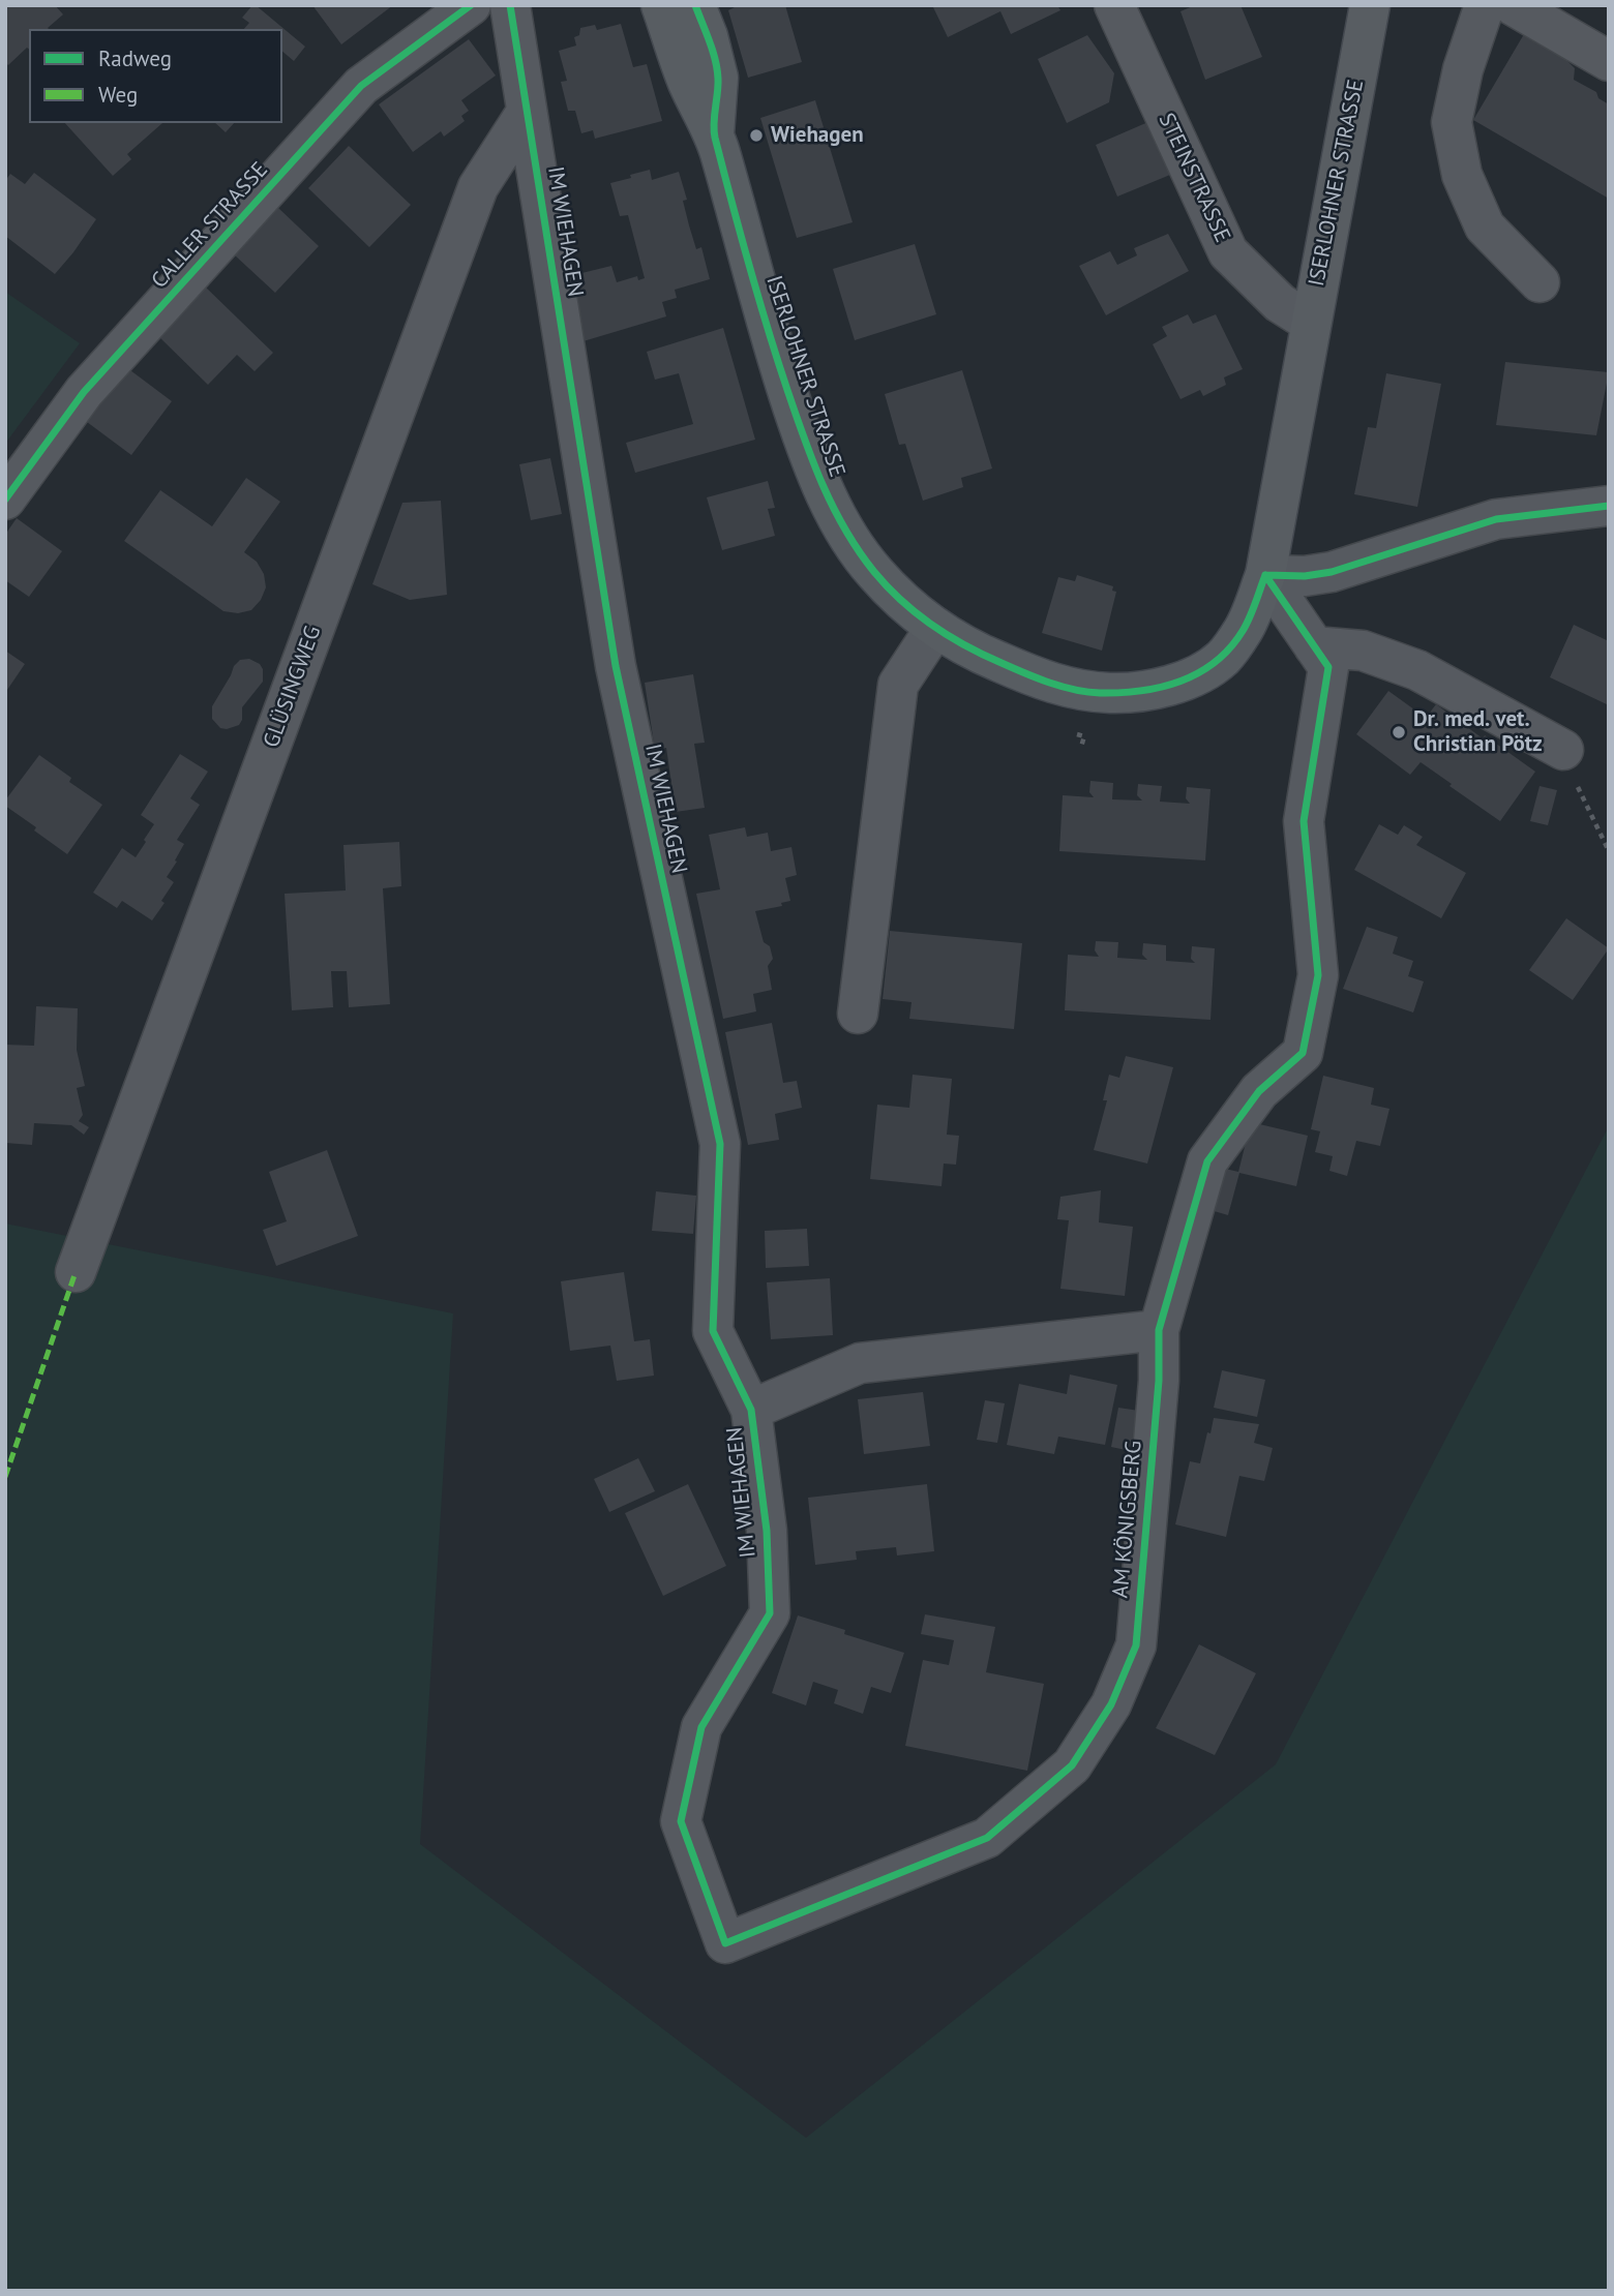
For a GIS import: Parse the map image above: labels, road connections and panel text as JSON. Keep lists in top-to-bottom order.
{
  "streets": {
    "main road": ["ISERLOHNER STRASSE"],
    "street": [
      "STEINSTRASSE",
      "CALLER STRASSE",
      "IM WIEHAGEN",
      "GLÜSINGWEG",
      "AM KÖNIGSBERG"
    ]
  },
  "crossings": [
    ["STEINSTRASSE", "ISERLOHNER STRASSE"],
    ["ISERLOHNER STRASSE", "AM KÖNIGSBERG"],
    ["IM WIEHAGEN", "GLÜSINGWEG"],
    ["IM WIEHAGEN", "AM KÖNIGSBERG"]
  ],
  "places": ["Wiehagen", "Dr. med. vet. Christian Pötz"],
  "legend": ["Radweg", "Weg"]
}
